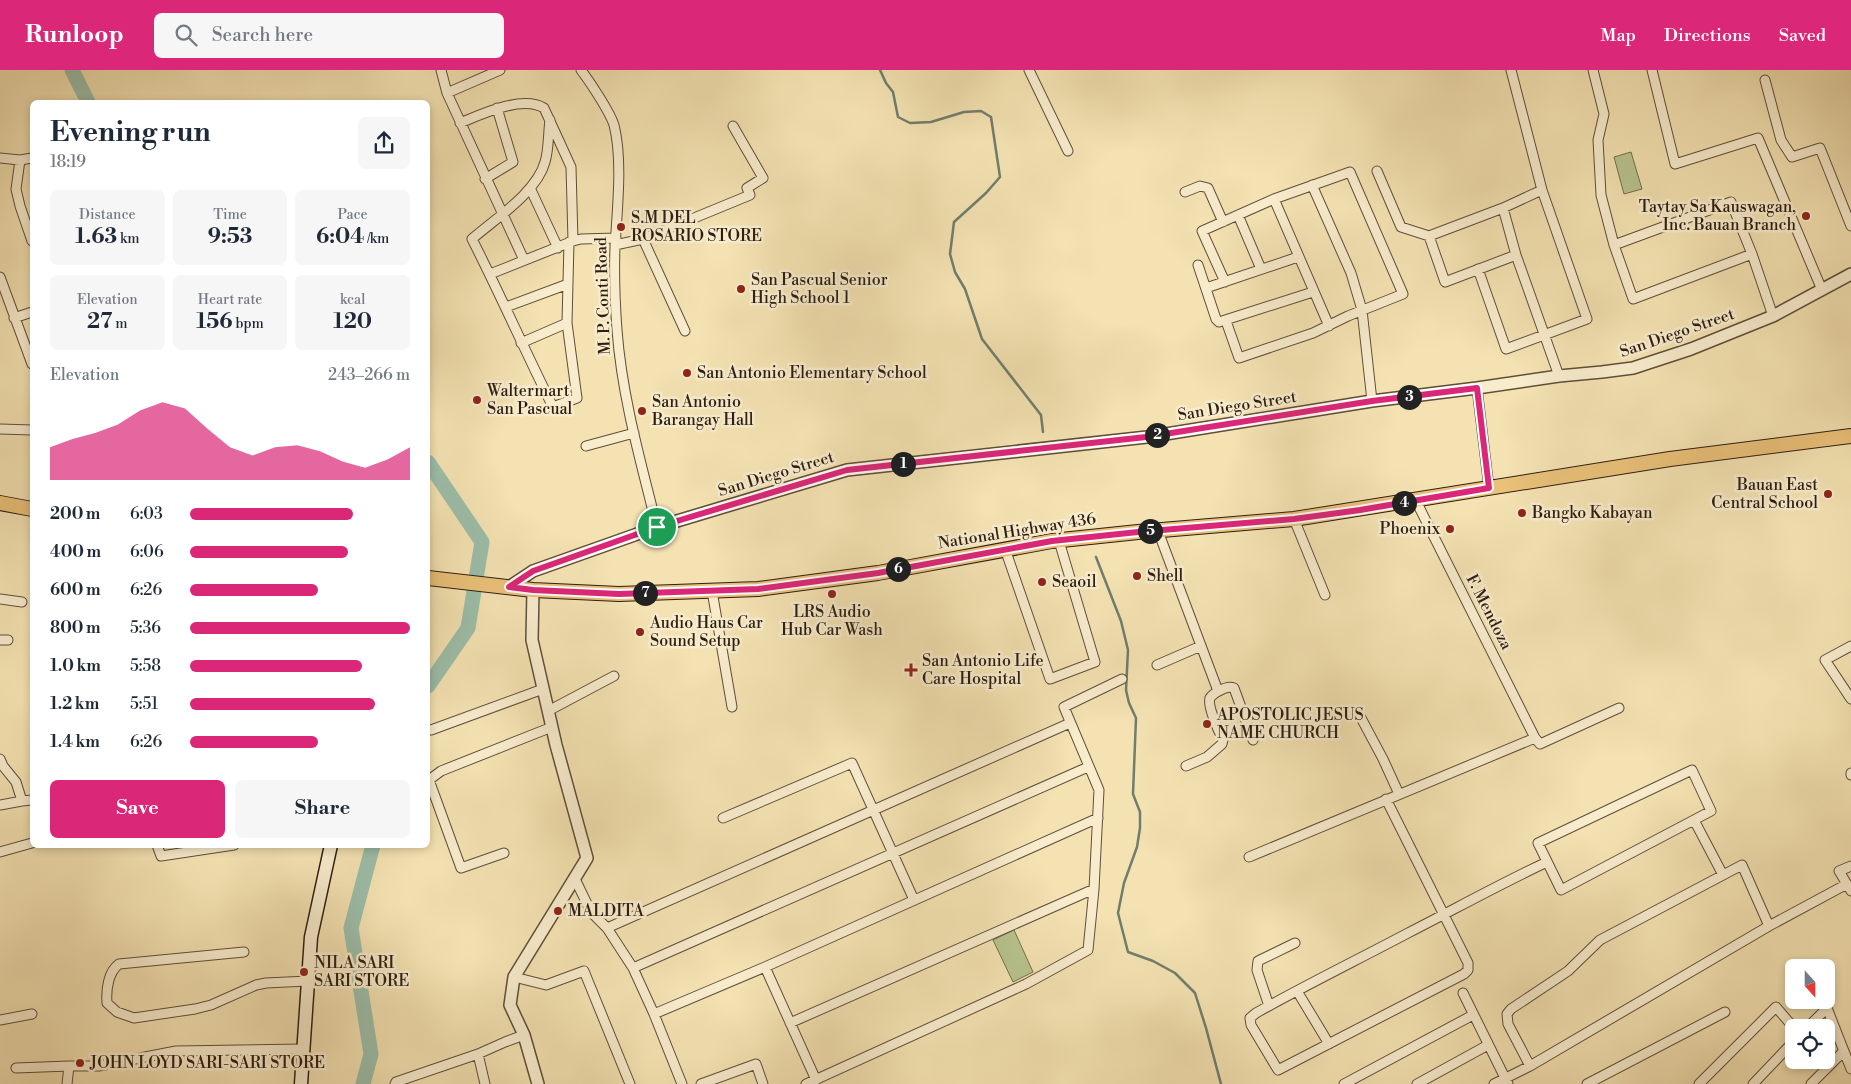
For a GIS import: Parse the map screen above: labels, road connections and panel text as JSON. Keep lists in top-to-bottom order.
{
  "streets": {
    "main road": ["National Highway 436"],
    "street": ["M. P. Conti Road", "San Diego Street", "F. Mendoza"]
  },
  "crossings": [
    ["M. P. Conti Road", "San Diego Street"],
    ["San Diego Street", "National Highway 436"],
    ["National Highway 436", "F. Mendoza"]
  ],
  "places": {
    "other": [
      "Taytay Sa Kauswagan, Inc. Bauan Branch",
      "S.M DEL ROSARIO STORE",
      "San Pascual Senior High School 1",
      "San Antonio Elementary School",
      "Waltermart San Pascual",
      "San Antonio Barangay Hall",
      "Bauan East Central School",
      "Bangko Kabayan",
      "Phoenix",
      "Shell",
      "Seaoil",
      "LRS Audio Hub Car Wash",
      "Audio Haus Car Sound Setup",
      "APOSTOLIC JESUS NAME CHURCH",
      "MALDITA",
      "NILA SARI SARI STORE",
      "JOHN LOYD SARI-SARI STORE"
    ],
    "health": ["San Antonio Life Care Hospital"]
  },
  "north": "bottom",
  "page": {
    "header": "Runloop",
    "search": "Search here",
    "nav": ["Map", "Directions", "Saved"],
    "heading": ["Evening run", "18:19"],
    "stats": [
      ["Distance", "1.63 km"],
      ["Time", "9:53"],
      ["Pace", "6:04 /km"],
      ["Elevation", "27 m"],
      ["Heart rate", "156 bpm"],
      ["kcal", "120"]
    ],
    "chart": ["Elevation", "243–266 m"],
    "pins": [
      "3",
      "2",
      "1",
      "4",
      "5",
      "6",
      "7"
    ],
    "list": [
      {
        "name": "200 m",
        "note": "6:03"
      },
      {
        "name": "400 m",
        "note": "6:06"
      },
      {
        "name": "600 m",
        "note": "6:26"
      },
      {
        "name": "800 m",
        "note": "5:36"
      },
      {
        "name": "1.0 km",
        "note": "5:58"
      },
      {
        "name": "1.2 km",
        "note": "5:51"
      },
      {
        "name": "1.4 km",
        "note": "6:26"
      }
    ],
    "buttons": ["Save", "Share"]
  }
}
